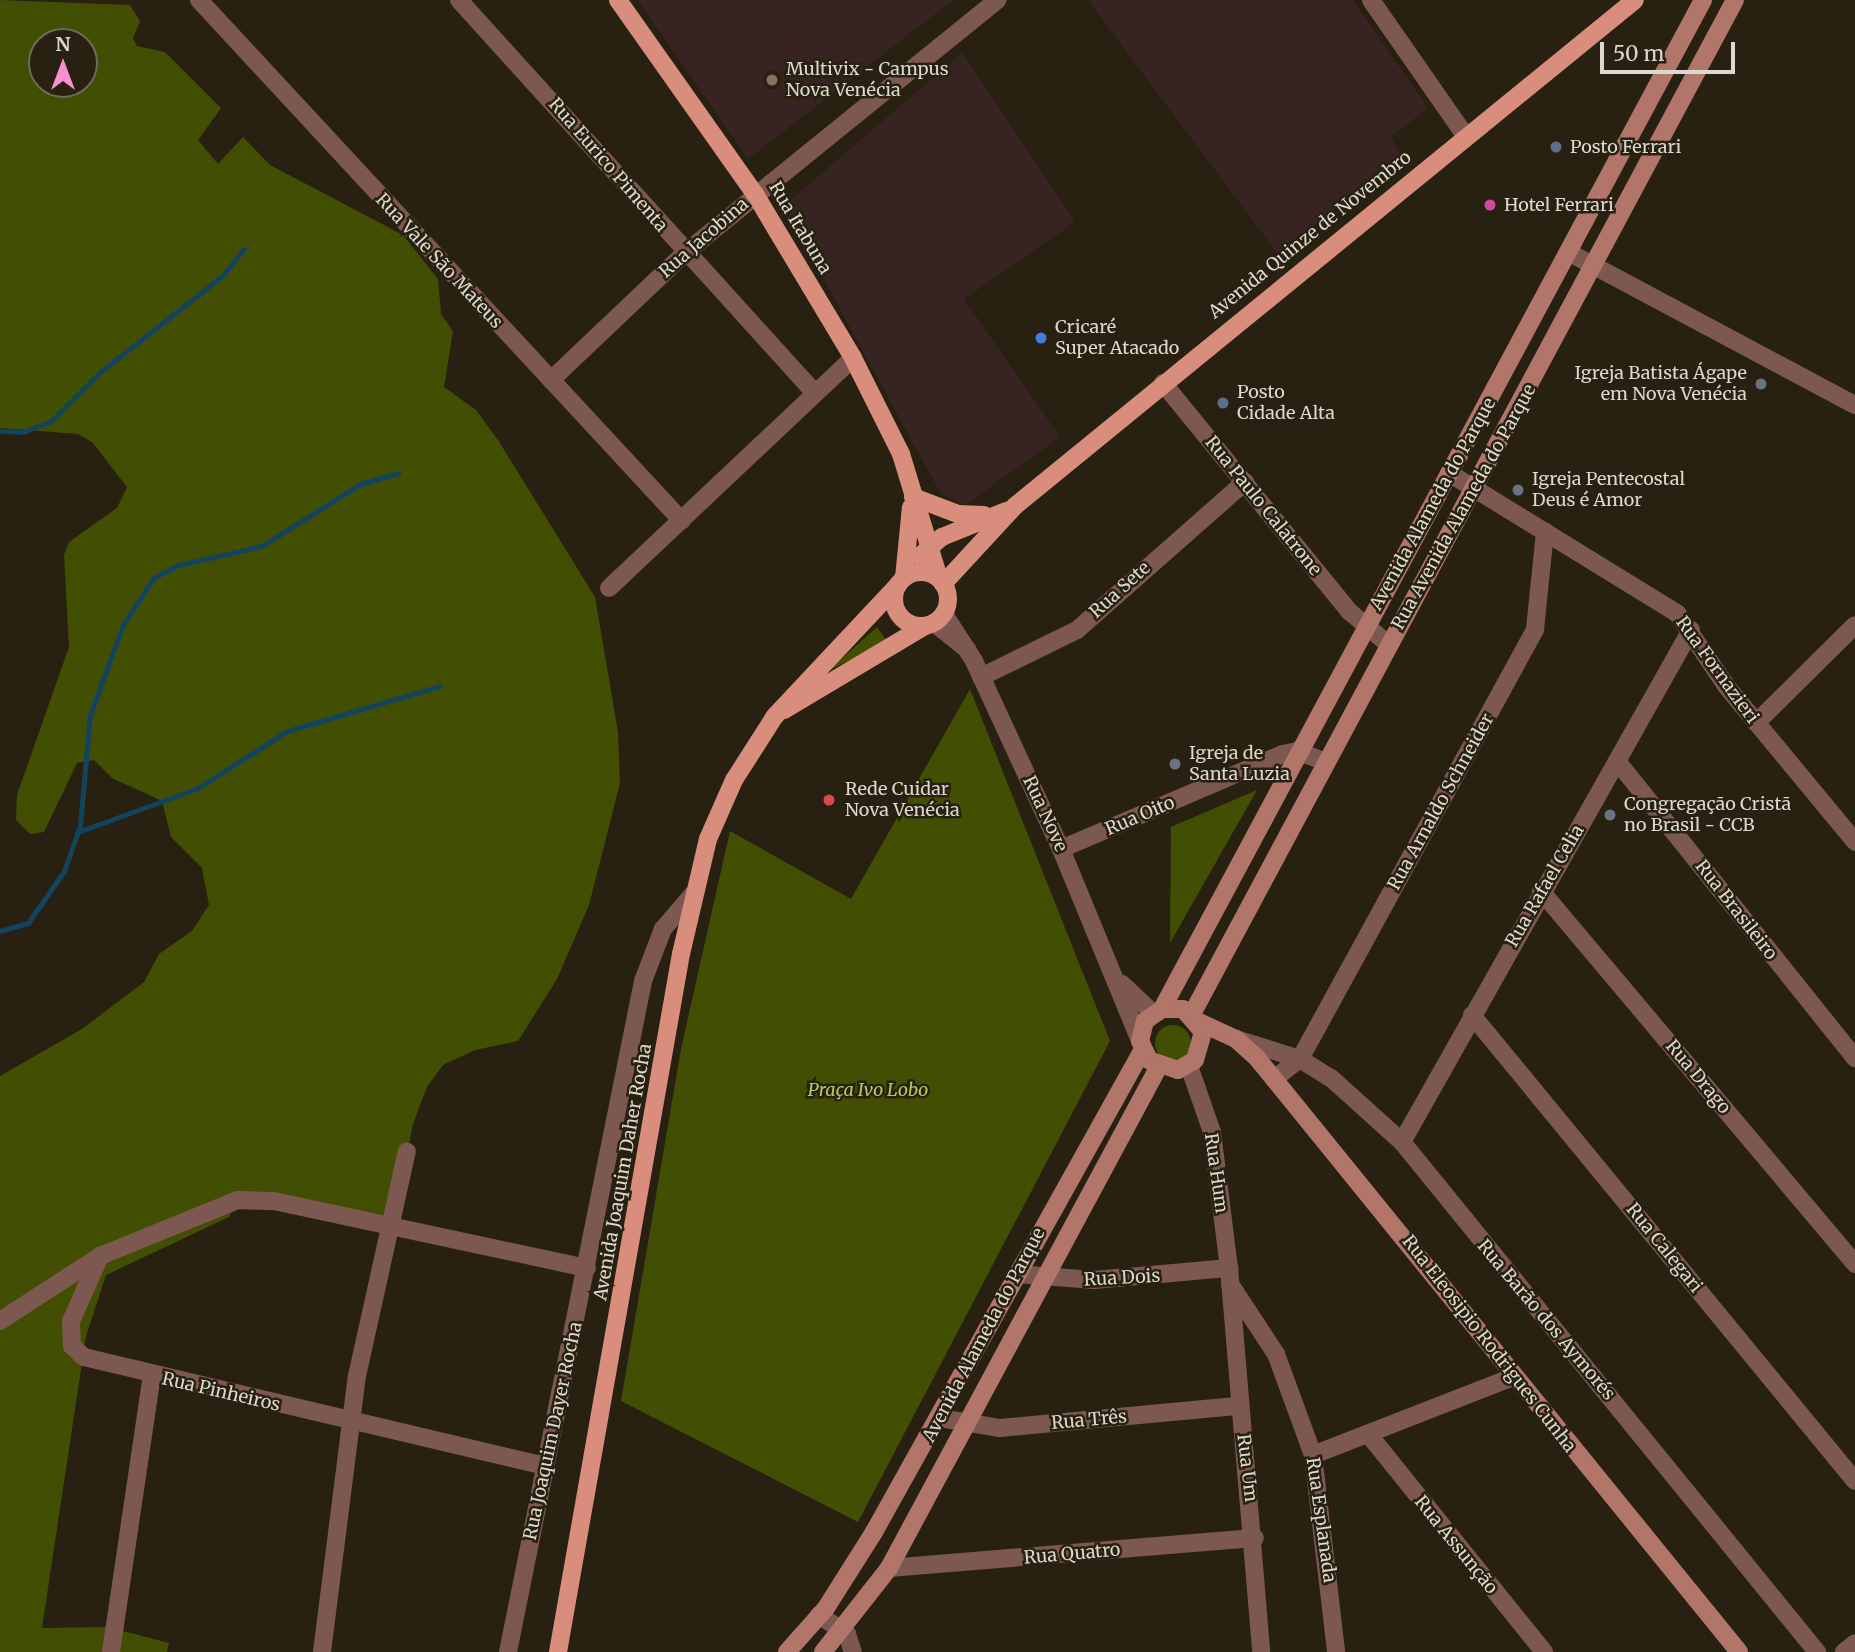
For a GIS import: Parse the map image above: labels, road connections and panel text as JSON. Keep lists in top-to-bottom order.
{
  "streets": {
    "main road": ["Rua Itabuna", "Avenida Quinze de Novembro", "Avenida Joaquim Daher Rocha"],
    "street": [
      "Rua Eurico Pimenta",
      "Rua Jacobina",
      "Rua Vale São Mateus",
      "Avenida Alameda do Parque",
      "Rua Paulo Calatrone",
      "Rua Avenida Alameda do Parque",
      "Rua Sete",
      "Rua Fornazieri",
      "Rua Arnaldo Schneider",
      "Rua Nove",
      "Rua Oito",
      "Rua Rafael Celia",
      "Rua Brasileiro",
      "Rua Drago",
      "Rua Hum",
      "Rua Calegari",
      "Rua Dois",
      "Rua Barão dos Aymorés",
      "Rua Eleosipio Rodrigues Cunha",
      "Rua Pinheiros",
      "Rua Três",
      "Rua Joaquim Dayer Rocha",
      "Rua Um",
      "Rua Esplanada",
      "Rua Assunção",
      "Rua Quatro"
    ]
  },
  "crossings": [
    ["Rua Eurico Pimenta", "Rua Jacobina"],
    ["Rua Itabuna", "Rua Jacobina"],
    ["Rua Itabuna", "Avenida Joaquim Daher Rocha"],
    ["Avenida Quinze de Novembro", "Rua Paulo Calatrone"],
    ["Rua Jacobina", "Rua Vale São Mateus"],
    ["Avenida Alameda do Parque", "Rua Paulo Calatrone"],
    ["Avenida Alameda do Parque", "Rua Avenida Alameda do Parque"],
    ["Avenida Alameda do Parque", "Rua Fornazieri"],
    ["Avenida Alameda do Parque", "Rua Oito"],
    ["Avenida Alameda do Parque", "Rua Hum"],
    ["Avenida Alameda do Parque", "Rua Dois"],
    ["Avenida Alameda do Parque", "Rua Três"],
    ["Avenida Alameda do Parque", "Rua Quatro"],
    ["Rua Paulo Calatrone", "Rua Avenida Alameda do Parque"],
    ["Rua Paulo Calatrone", "Rua Sete"],
    ["Rua Avenida Alameda do Parque", "Rua Fornazieri"],
    ["Rua Avenida Alameda do Parque", "Rua Hum"],
    ["Rua Sete", "Rua Nove"],
    ["Rua Fornazieri", "Rua Arnaldo Schneider"],
    ["Rua Fornazieri", "Rua Rafael Celia"],
    ["Rua Arnaldo Schneider", "Rua Barão dos Aymorés"],
    ["Rua Nove", "Rua Oito"],
    ["Rua Nove", "Avenida Joaquim Daher Rocha"],
    ["Rua Rafael Celia", "Rua Brasileiro"],
    ["Rua Rafael Celia", "Rua Drago"],
    ["Rua Rafael Celia", "Rua Calegari"],
    ["Rua Rafael Celia", "Rua Barão dos Aymorés"],
    ["Avenida Joaquim Daher Rocha", "Rua Joaquim Dayer Rocha"],
    ["Rua Hum", "Rua Dois"],
    ["Rua Hum", "Rua Um"],
    ["Rua Hum", "Rua Esplanada"],
    ["Rua Dois", "Rua Um"],
    ["Rua Dois", "Rua Esplanada"],
    ["Rua Barão dos Aymorés", "Rua Eleosipio Rodrigues Cunha"],
    ["Rua Pinheiros", "Rua Joaquim Dayer Rocha"],
    ["Rua Três", "Rua Um"],
    ["Rua Um", "Rua Esplanada"],
    ["Rua Um", "Rua Quatro"]
  ],
  "parks": ["Praça Ivo Lobo"],
  "places": [
    "Multivix - Campus Nova Venécia",
    "Posto Ferrari",
    "Hotel Ferrari",
    "Cricaré Super Atacado",
    "Igreja Batista Ágape em Nova Venécia",
    "Posto Cidade Alta",
    "Igreja Pentecostal Deus é Amor",
    "Igreja de Santa Luzia",
    "Rede Cuidar Nova Venécia",
    "Congregação Cristã no Brasil - CCB"
  ],
  "scale_bar": "50 m",
  "north": "top"
}
